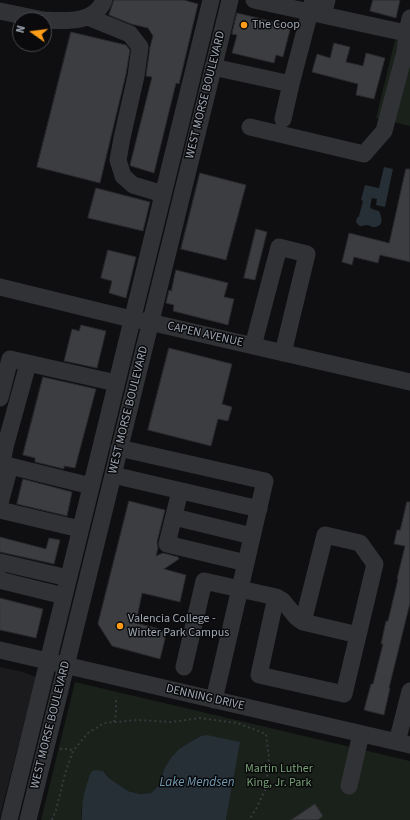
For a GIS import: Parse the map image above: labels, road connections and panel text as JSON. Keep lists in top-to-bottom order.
{
  "streets": {
    "street": ["WEST MORSE BOULEVARD", "CAPEN AVENUE", "DENNING DRIVE"]
  },
  "crossings": [
    ["WEST MORSE BOULEVARD", "CAPEN AVENUE"],
    ["WEST MORSE BOULEVARD", "DENNING DRIVE"]
  ],
  "water": ["Lake Mendsen"],
  "parks": ["Martin Luther King, Jr. Park"],
  "places": ["The Coop", "Valencia College - Winter Park Campus"],
  "north": "left"
}
